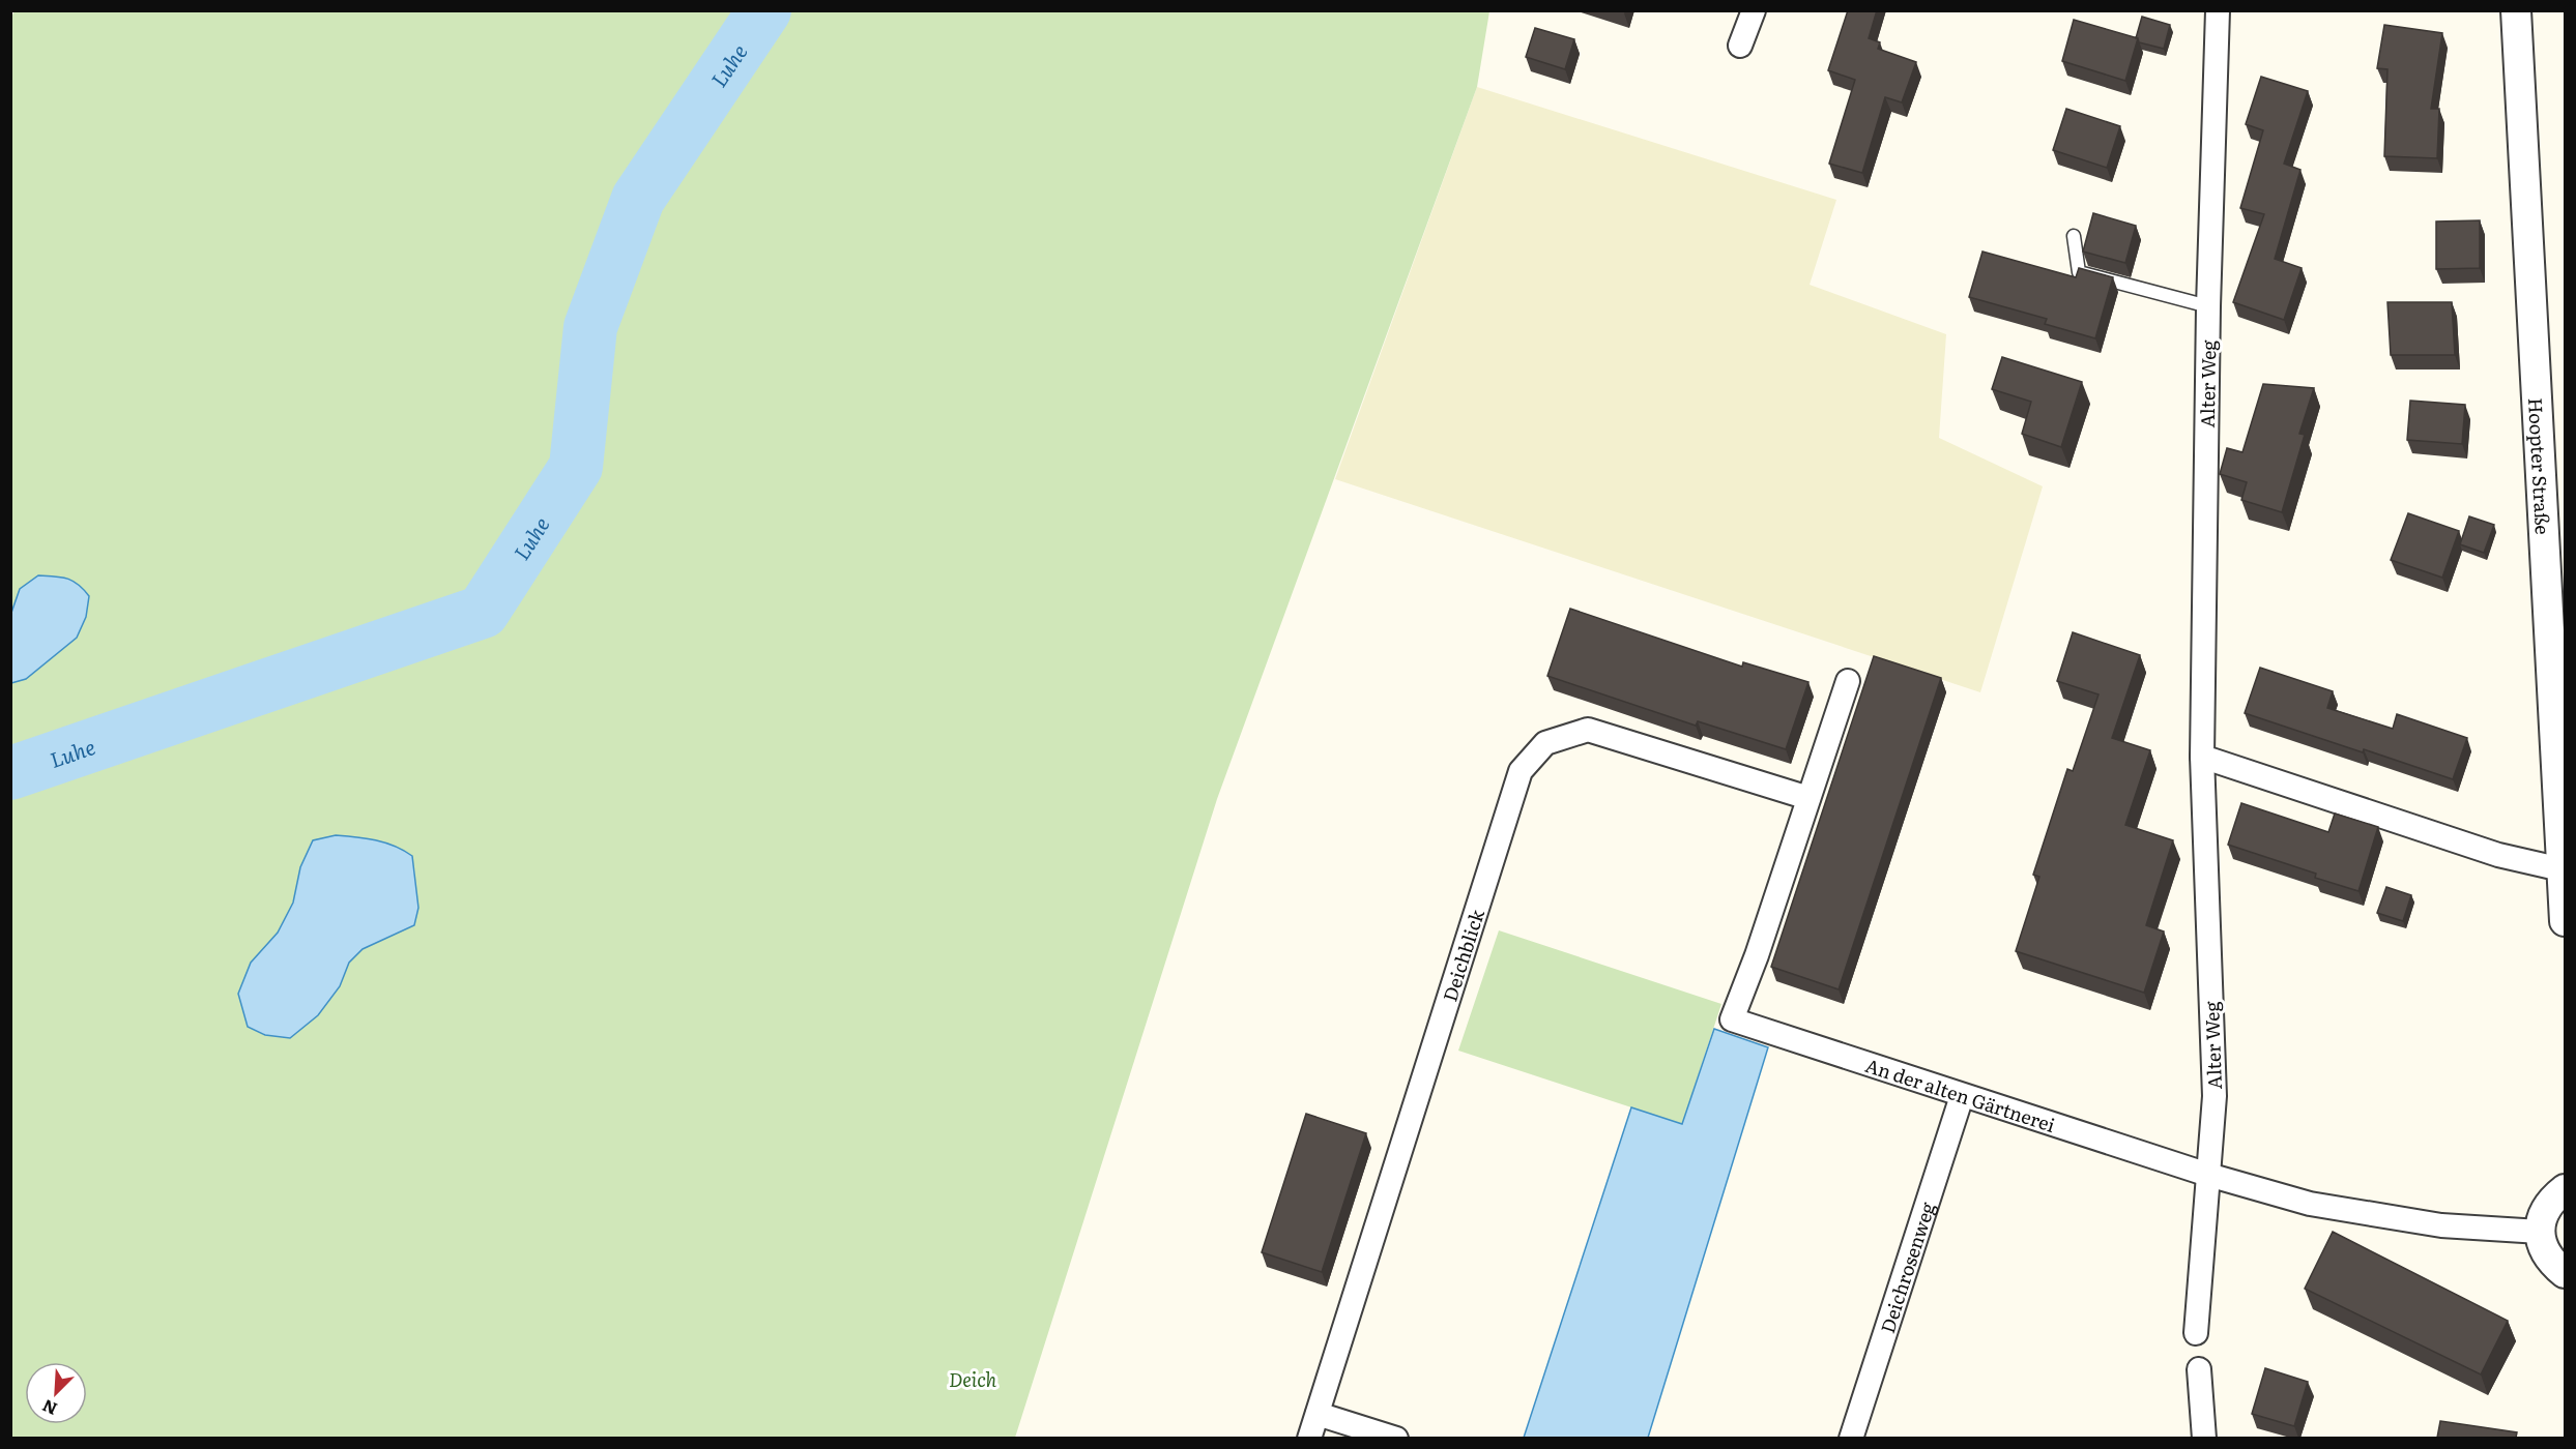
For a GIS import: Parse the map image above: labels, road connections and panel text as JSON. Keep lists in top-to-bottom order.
{
  "streets": {
    "street": [
      "Alter Weg",
      "Hoopter Straße",
      "Deichblick",
      "An der alten Gärtnerei",
      "Deichrosenweg"
    ]
  },
  "crossings": [
    ["Alter Weg", "An der alten Gärtnerei"],
    ["Deichblick", "An der alten Gärtnerei"],
    ["An der alten Gärtnerei", "Deichrosenweg"]
  ],
  "water": ["Luhe"],
  "parks": ["Deich"],
  "north": "bottom left"
}
